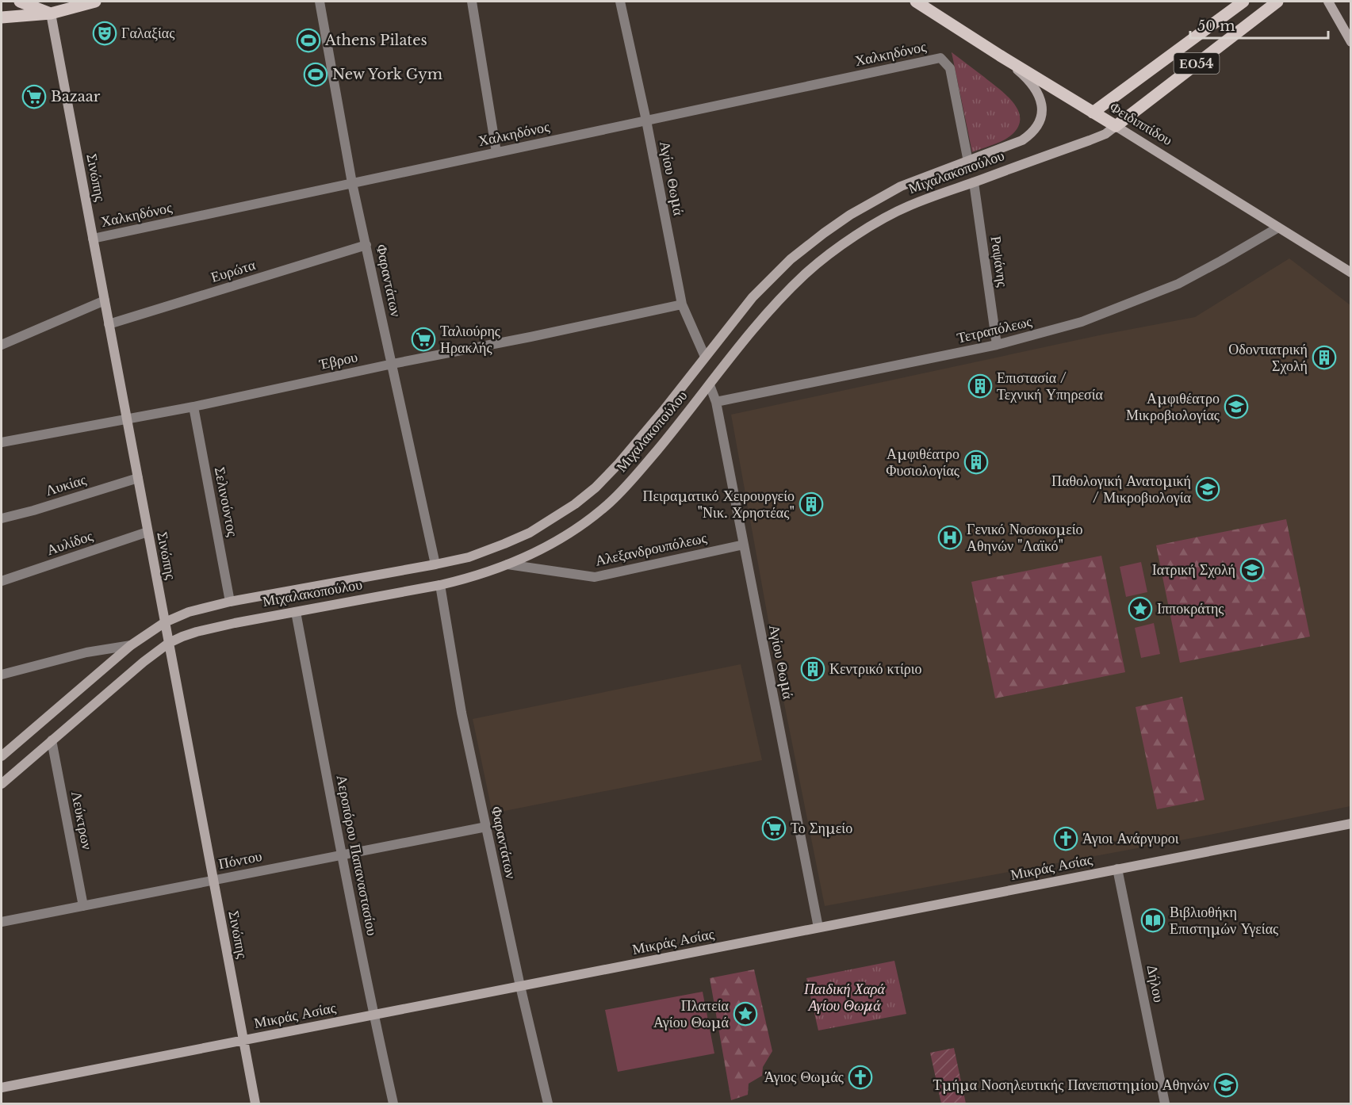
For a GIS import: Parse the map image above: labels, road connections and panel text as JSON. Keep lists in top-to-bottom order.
{
  "streets": {
    "main road": ["ΕΟ54", "Φειδιππίδου", "Μιχαλακοπούλου"],
    "street": [
      "Χαλκηδόνος",
      "Σινώπης",
      "Αγίου Θωμά",
      "Ραψάνης",
      "Ευρώτα",
      "Φαραντάτων",
      "Τετραπόλεως",
      "Έβρου",
      "Λυκίας",
      "Σελινούντος",
      "Αυλίδος",
      "Αλεξανδρουπόλεως",
      "Λεύκτρων",
      "Αεροπόρου Παπαναστασίου",
      "Πόντου",
      "Μικράς Ασίας",
      "Δήλου"
    ]
  },
  "crossings": [
    ["Χαλκηδόνος", "Μιχαλακοπούλου"],
    ["Χαλκηδόνος", "Σινώπης"],
    ["Χαλκηδόνος", "Αγίου Θωμά"],
    ["Χαλκηδόνος", "Φαραντάτων"],
    ["ΕΟ54", "Φειδιππίδου"],
    ["Φειδιππίδου", "Μιχαλακοπούλου"],
    ["Φειδιππίδου", "Τετραπόλεως"],
    ["Μιχαλακοπούλου", "Σινώπης"],
    ["Μιχαλακοπούλου", "Αγίου Θωμά"],
    ["Μιχαλακοπούλου", "Ραψάνης"],
    ["Μιχαλακοπούλου", "Φαραντάτων"],
    ["Μιχαλακοπούλου", "Σελινούντος"],
    ["Μιχαλακοπούλου", "Αλεξανδρουπόλεως"],
    ["Μιχαλακοπούλου", "Λεύκτρων"],
    ["Μιχαλακοπούλου", "Αεροπόρου Παπαναστασίου"],
    ["Σινώπης", "Ευρώτα"],
    ["Σινώπης", "Έβρου"],
    ["Σινώπης", "Λυκίας"],
    ["Σινώπης", "Αυλίδος"],
    ["Σινώπης", "Πόντου"],
    ["Σινώπης", "Μικράς Ασίας"],
    ["Αγίου Θωμά", "Τετραπόλεως"],
    ["Αγίου Θωμά", "Έβρου"],
    ["Αγίου Θωμά", "Αλεξανδρουπόλεως"],
    ["Αγίου Θωμά", "Μικράς Ασίας"],
    ["Ραψάνης", "Τετραπόλεως"],
    ["Ευρώτα", "Φαραντάτων"],
    ["Φαραντάτων", "Έβρου"],
    ["Φαραντάτων", "Πόντου"],
    ["Φαραντάτων", "Μικράς Ασίας"],
    ["Έβρου", "Σελινούντος"],
    ["Λεύκτρων", "Πόντου"],
    ["Αεροπόρου Παπαναστασίου", "Πόντου"],
    ["Αεροπόρου Παπαναστασίου", "Μικράς Ασίας"],
    ["Μικράς Ασίας", "Δήλου"]
  ],
  "parks": ["Παιδική Χαρά Αγίου Θωμά"],
  "places": {
    "theatre": ["Γαλαξίας"],
    "sports": ["Athens Pilates", "New York Gym"],
    "supermarket": ["Bazaar", "Ταλιούρης Ηρακλής", "Το Σημείο"],
    "building": [
      "Οδοντιατρική Σχολή",
      "Επιστασία / Τεχνική Υπηρεσία",
      "Αμφιθέατρο Φυσιολογίας",
      "Πειραματικό Χειρουργείο \"Νικ. Χρηστέας\"",
      "Κεντρικό κτίριο"
    ],
    "school or university": [
      "Αμφιθέατρο Μικροβιολογίας",
      "Παθολογική Ανατομική / Μικροβιολογία",
      "Ιατρική Σχολή",
      "Τμήμα Νοσηλευτικής Πανεπιστημίου Αθηνών"
    ],
    "hospital": ["Γενικό Νοσοκομείο Αθηνών \"Λαϊκό\""],
    "place": ["Ιπποκράτης", "Πλατεία Αγίου Θωμά"],
    "church": ["Άγιοι Ανάργυροι", "Άγιος Θωμάς"],
    "library": ["Βιβλιοθήκη Επιστημών Υγείας"]
  },
  "scale_bar": "50 m"
}
